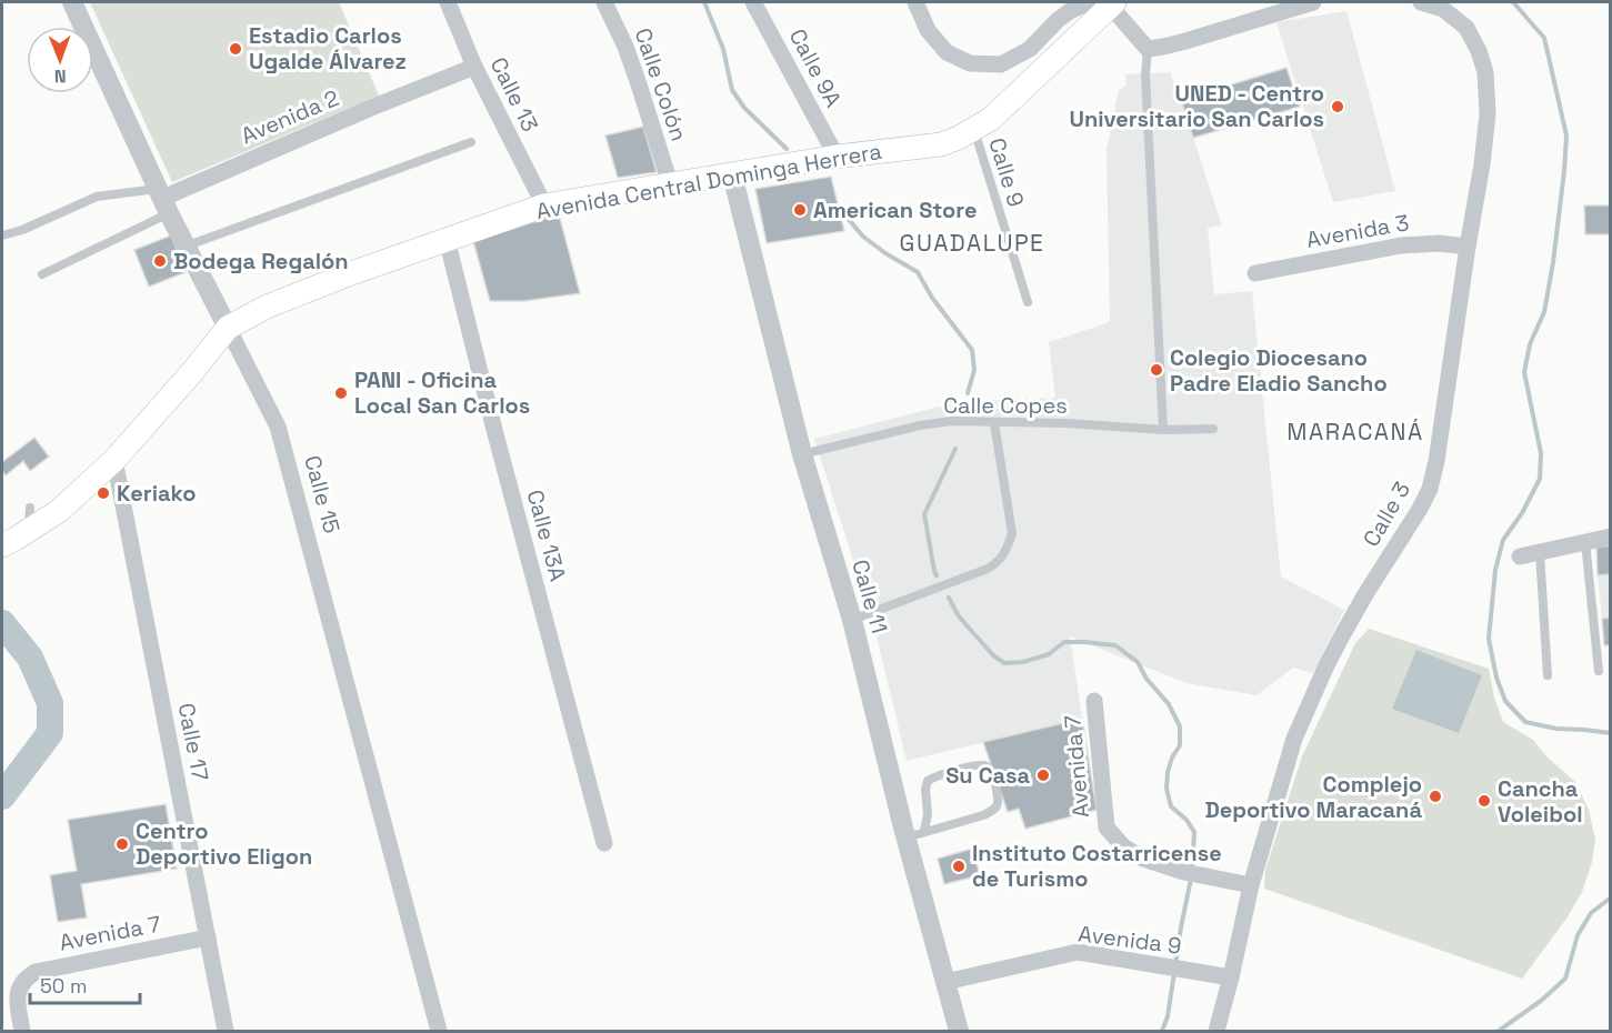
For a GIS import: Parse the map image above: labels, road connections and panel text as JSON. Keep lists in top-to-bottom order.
{
  "streets": {
    "main road": ["Avenida Central Dominga Herrera"],
    "street": [
      "Calle 9A",
      "Calle Colón",
      "Calle 13",
      "Avenida 2",
      "Avenida 3",
      "Calle 15",
      "Calle 3",
      "Calle 13A",
      "Calle 11",
      "Calle 17",
      "Avenida 7",
      "Avenida 9"
    ],
    "lane": ["Calle 9", "Calle Copes"]
  },
  "crossings": [
    ["Calle 9A", "Avenida Central Dominga Herrera"],
    ["Calle Colón", "Avenida Central Dominga Herrera"],
    ["Calle 13", "Avenida 2"],
    ["Calle 13", "Avenida Central Dominga Herrera"],
    ["Avenida 2", "Calle 15"],
    ["Calle 9", "Avenida Central Dominga Herrera"],
    ["Avenida Central Dominga Herrera", "Calle 15"],
    ["Avenida Central Dominga Herrera", "Calle 13A"],
    ["Avenida Central Dominga Herrera", "Calle 11"],
    ["Avenida Central Dominga Herrera", "Calle 17"],
    ["Avenida 3", "Calle 3"],
    ["Calle Copes", "Calle 11"],
    ["Calle 3", "Avenida 7"],
    ["Calle 3", "Avenida 9"],
    ["Calle 11", "Avenida 9"],
    ["Calle 17", "Avenida 7"]
  ],
  "districts": ["GUADALUPE", "MARACANÁ"],
  "places": [
    "Estadio Carlos Ugalde Álvarez",
    "UNED - Centro Universitario San Carlos",
    "American Store",
    "Bodega Regalón",
    "Colegio Diocesano Padre Eladio Sancho",
    "PANI - Oficina Local San Carlos",
    "Keriako",
    "Su Casa",
    "Complejo Deportivo Maracaná",
    "Cancha Voleibol",
    "Centro Deportivo Eligon",
    "Instituto Costarricense de Turismo"
  ],
  "scale_bar": "50 m",
  "north": "bottom"
}
